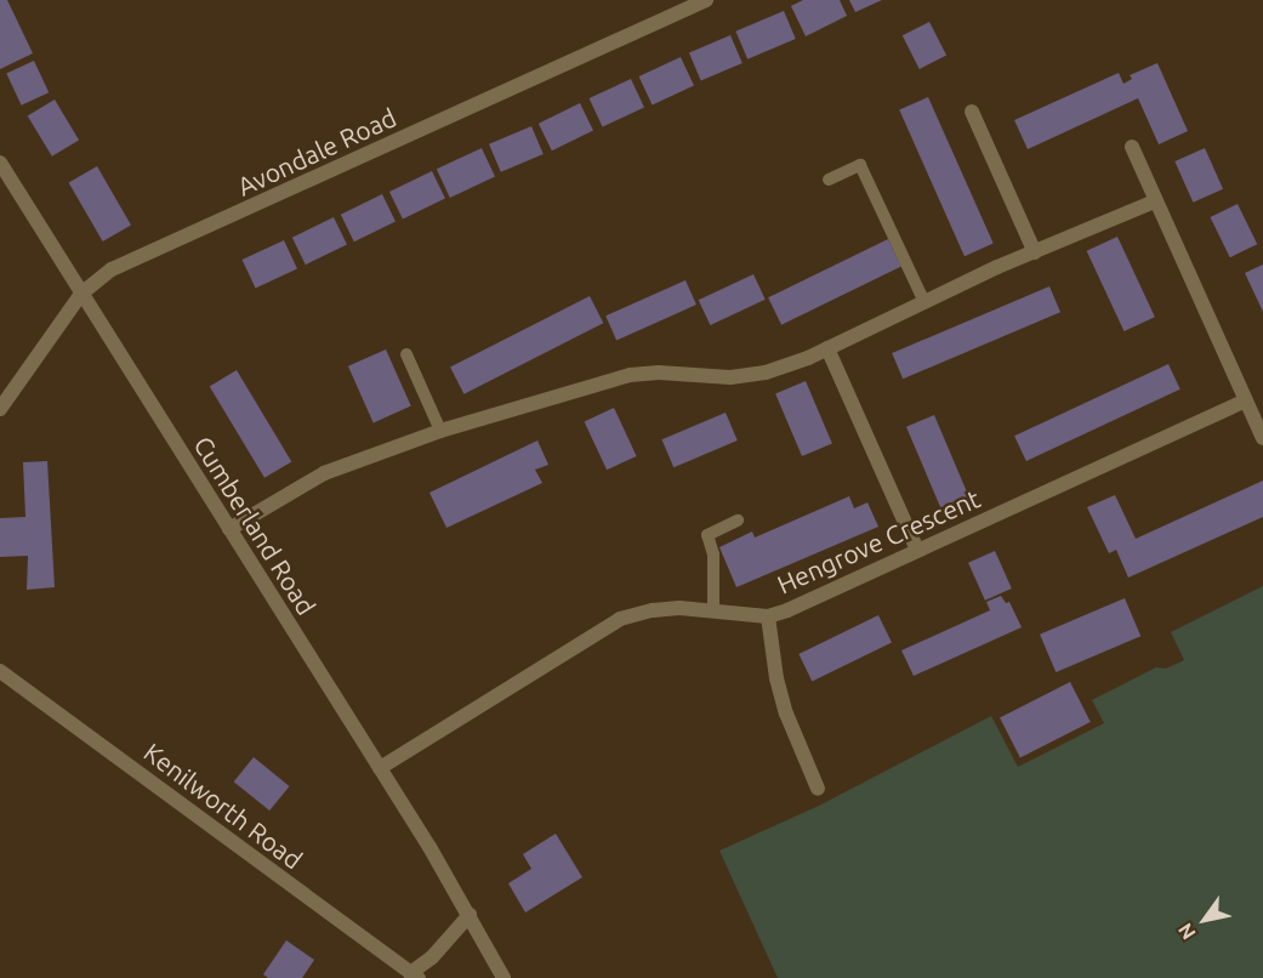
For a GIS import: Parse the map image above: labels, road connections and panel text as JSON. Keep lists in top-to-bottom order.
{
  "streets": {
    "street": [
      "Avondale Road",
      "Cumberland Road",
      "Hengrove Crescent",
      "Kenilworth Road"
    ]
  },
  "crossings": [
    ["Avondale Road", "Cumberland Road"],
    ["Cumberland Road", "Hengrove Crescent"]
  ],
  "north": "bottom left"
}
